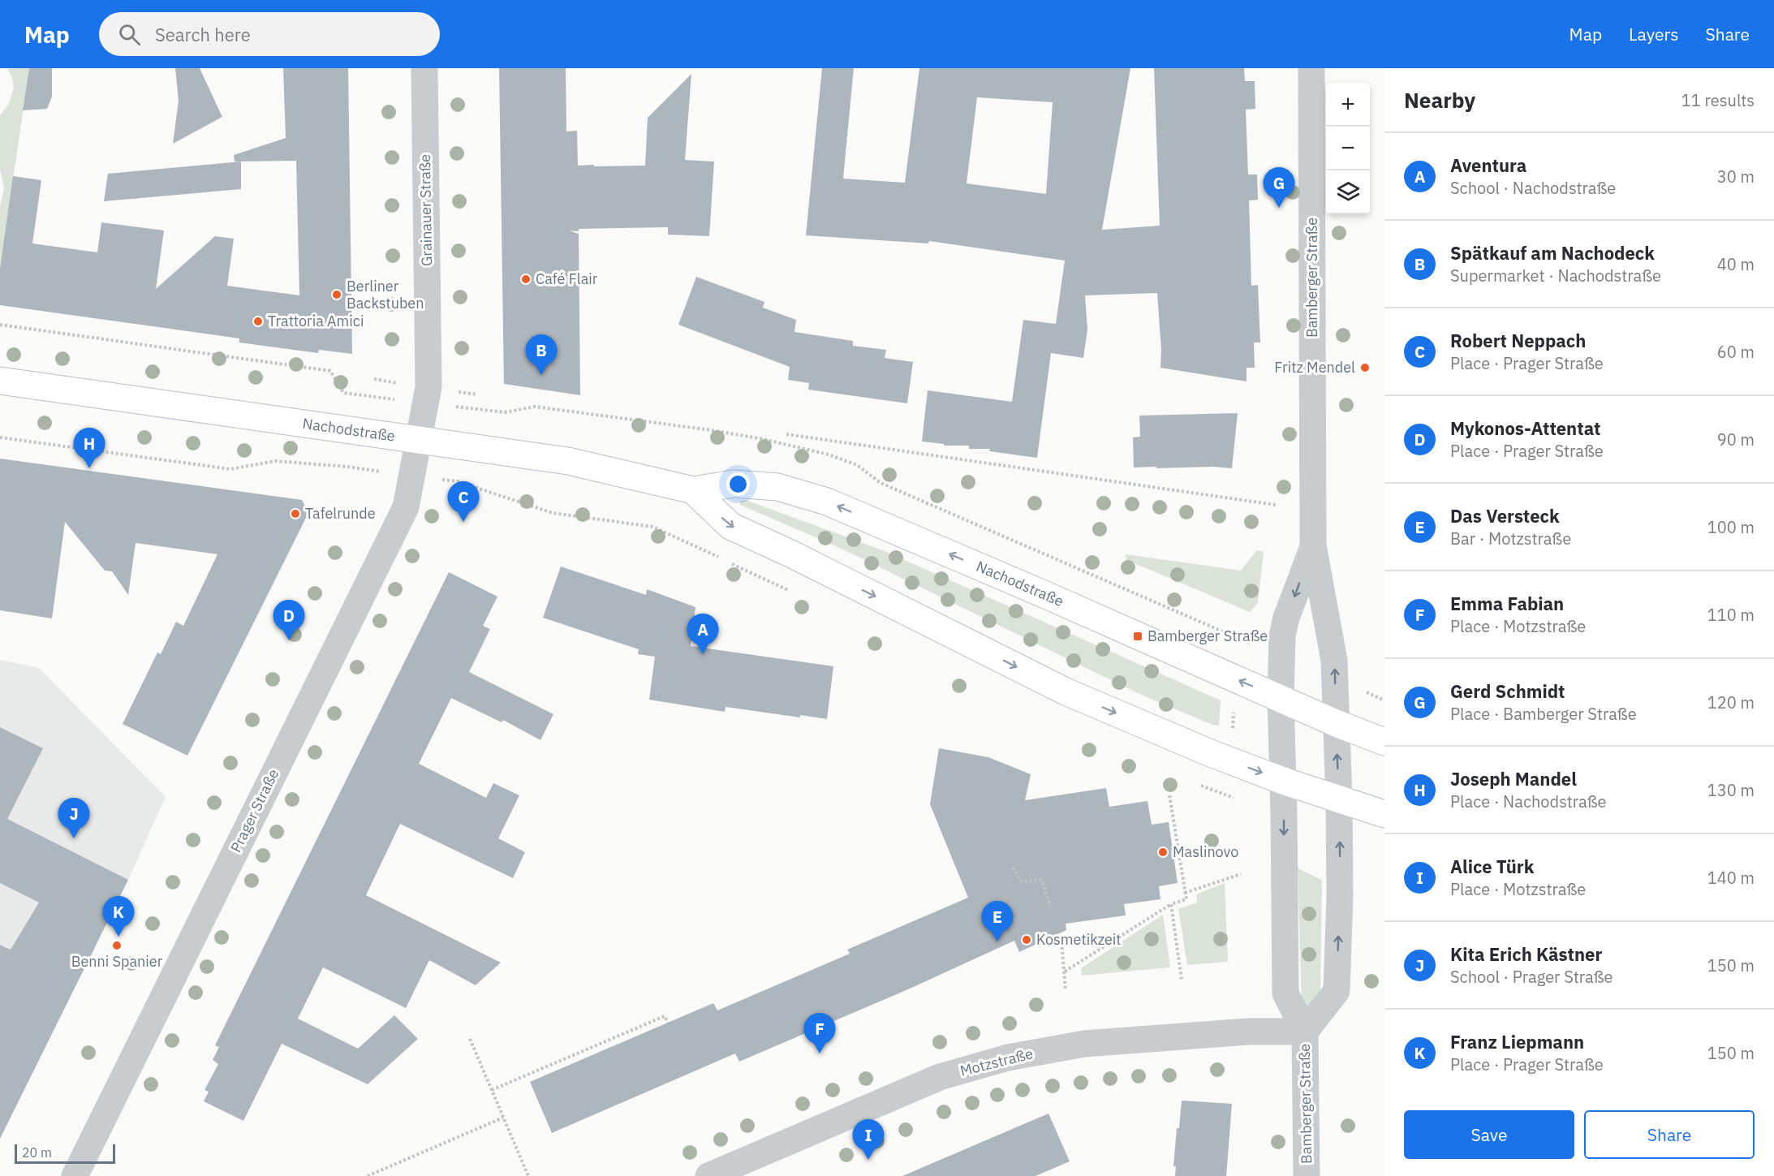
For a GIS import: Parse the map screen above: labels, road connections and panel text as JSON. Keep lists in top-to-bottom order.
{
  "streets": {
    "main road": ["Nachodstraße"],
    "street": [
      "Grainauer Straße",
      "Bamberger Straße",
      "Prager Straße",
      "Motzstraße"
    ]
  },
  "crossings": [
    ["Grainauer Straße", "Nachodstraße"],
    ["Grainauer Straße", "Prager Straße"],
    ["Bamberger Straße", "Nachodstraße"],
    ["Bamberger Straße", "Motzstraße"],
    ["Nachodstraße", "Prager Straße"]
  ],
  "places": {
    "other": [
      "Café Flair",
      "Berliner Backstuben",
      "Trattoria Amici",
      "Fritz Mendel",
      "Tafelrunde",
      "Maslinovo",
      "Kosmetikzeit",
      "Benni Spanier"
    ],
    "transit": ["Bamberger Straße"]
  },
  "scale_bar": "20 m",
  "page": {
    "header": "Map",
    "search": "Search here",
    "nav": ["Map", "Layers", "Share"],
    "heading": ["Nearby", "11 results"],
    "map_buttons": ["+", "−"],
    "list": [
      {
        "mark": "A",
        "name": "Aventura",
        "note": "School · Nachodstraße",
        "value": "30 m"
      },
      {
        "mark": "B",
        "name": "Spätkauf am Nachodeck",
        "note": "Supermarket · Nachodstraße",
        "value": "40 m"
      },
      {
        "mark": "C",
        "name": "Robert Neppach",
        "note": "Place · Prager Straße",
        "value": "60 m"
      },
      {
        "mark": "D",
        "name": "Mykonos-Attentat",
        "note": "Place · Prager Straße",
        "value": "90 m"
      },
      {
        "mark": "E",
        "name": "Das Versteck",
        "note": "Bar · Motzstraße",
        "value": "100 m"
      },
      {
        "mark": "F",
        "name": "Emma Fabian",
        "note": "Place · Motzstraße",
        "value": "110 m"
      },
      {
        "mark": "G",
        "name": "Gerd Schmidt",
        "note": "Place · Bamberger Straße",
        "value": "120 m"
      },
      {
        "mark": "H",
        "name": "Joseph Mandel",
        "note": "Place · Nachodstraße",
        "value": "130 m"
      },
      {
        "mark": "I",
        "name": "Alice Türk",
        "note": "Place · Motzstraße",
        "value": "140 m"
      },
      {
        "mark": "J",
        "name": "Kita Erich Kästner",
        "note": "School · Prager Straße",
        "value": "150 m"
      },
      {
        "mark": "K",
        "name": "Franz Liepmann",
        "note": "Place · Prager Straße",
        "value": "150 m"
      }
    ],
    "pins": [
      "G",
      "B",
      "H",
      "C",
      "D",
      "A",
      "J",
      "K",
      "E",
      "F",
      "I"
    ],
    "buttons": ["Save", "Share"],
    "scale": "20 m"
  }
}
